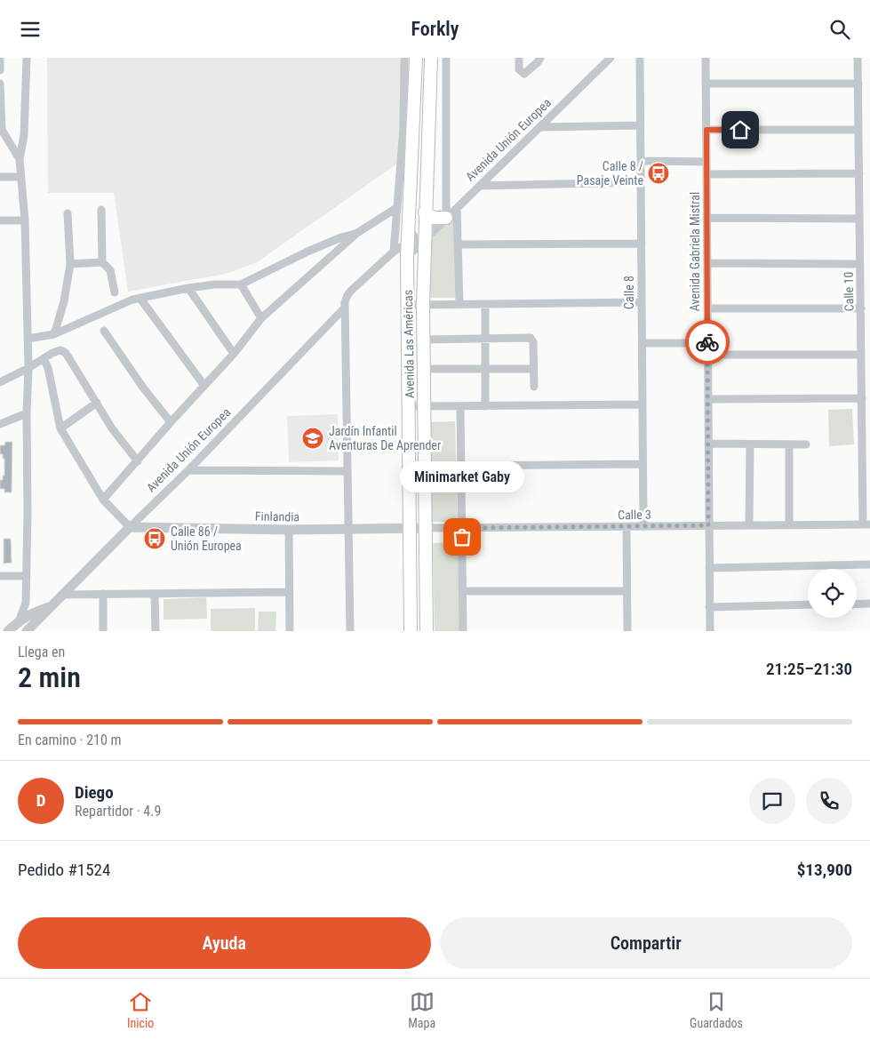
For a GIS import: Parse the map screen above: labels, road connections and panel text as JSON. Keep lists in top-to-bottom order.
{
  "streets": {
    "main road": ["Avenida Las Américas"],
    "street": [
      "Avenida Unión Europea",
      "Avenida Gabriela Mistral",
      "Calle 10",
      "Calle 8",
      "Calle 3",
      "Finlandia"
    ]
  },
  "crossings": [
    ["Avenida Unión Europea", "Avenida Las Américas"],
    ["Avenida Unión Europea", "Finlandia"],
    ["Avenida Gabriela Mistral", "Calle 3"],
    ["Calle 10", "Calle 3"],
    ["Calle 8", "Calle 3"],
    ["Avenida Las Américas", "Calle 3"],
    ["Avenida Las Américas", "Finlandia"],
    ["Calle 3", "Finlandia"]
  ],
  "places": {
    "bus stop": ["Calle 8 / Pasaje Veinte", "Calle 86 / Unión Europea"],
    "school or university": ["Jardín Infantil Aventuras De Aprender"],
    "other": ["Minimarket Gaby"]
  },
  "page": {
    "header": "Forkly",
    "bubble": "Minimarket Gaby",
    "heading": ["2 min", "Llega en", "21:25–21:30"],
    "panel": [
      "Diego",
      "Repartidor · 4.9",
      "Pedido #1524",
      "$13,900"
    ],
    "bar": "En camino · 210 m",
    "round": "D",
    "buttons": ["Ayuda", "Compartir"],
    "tabs": ["Inicio", "Mapa", "Guardados"]
  }
}
